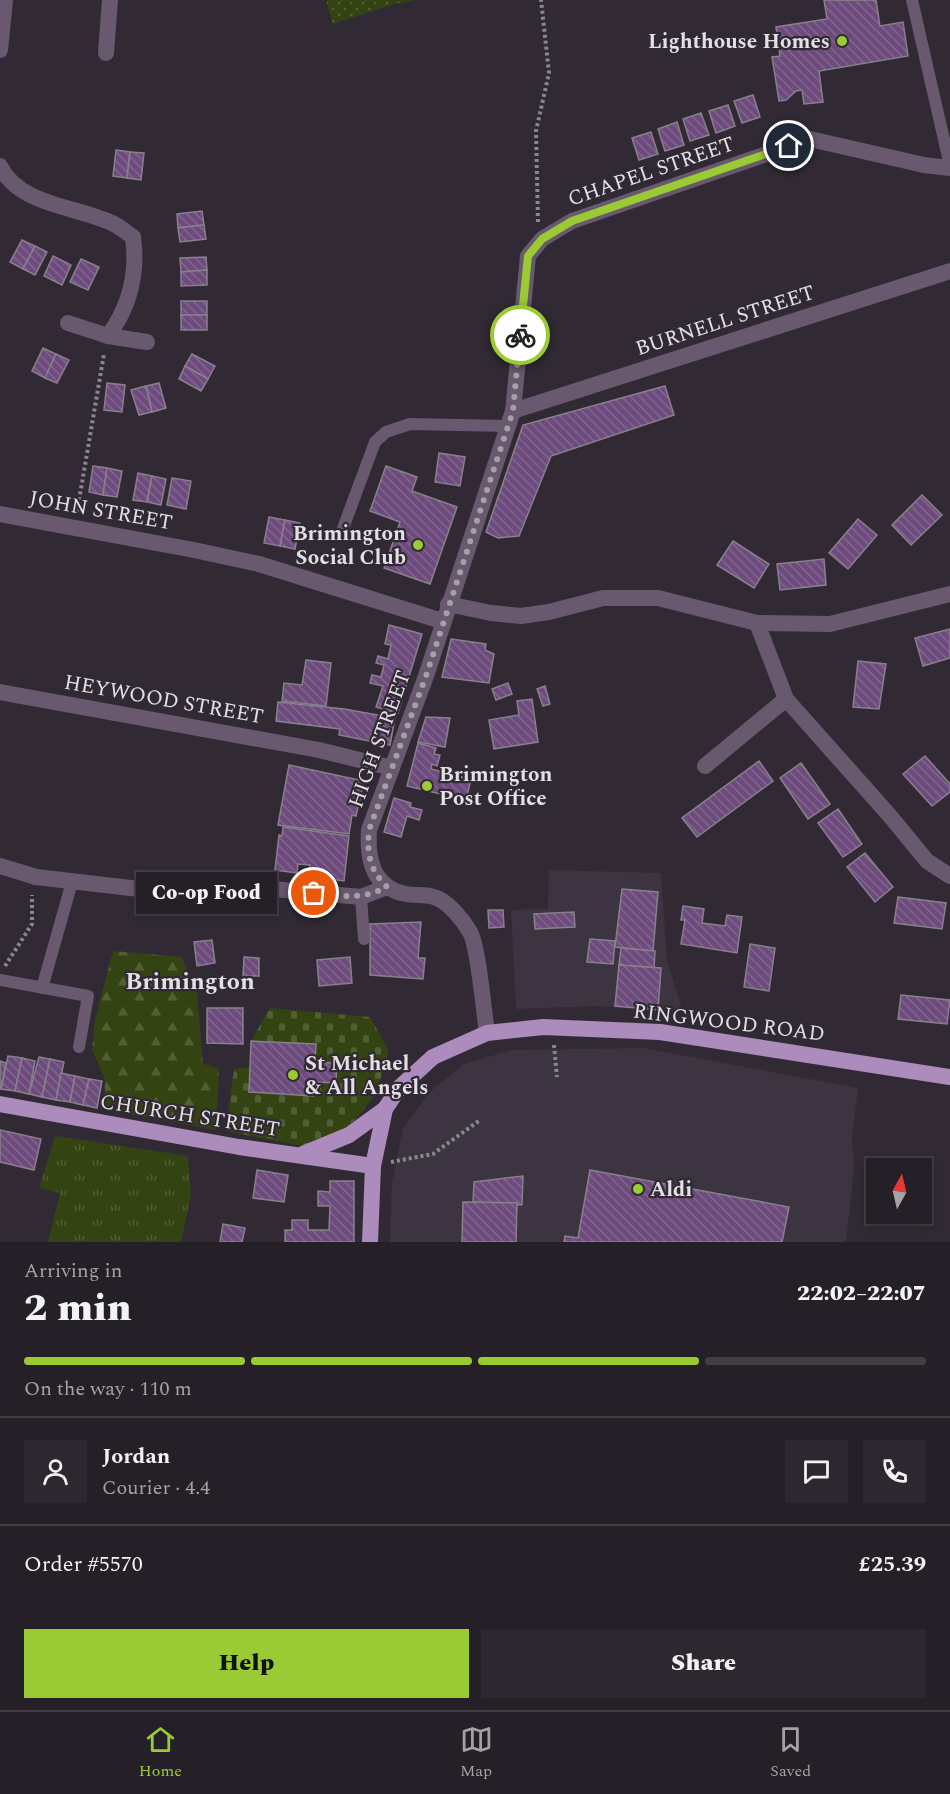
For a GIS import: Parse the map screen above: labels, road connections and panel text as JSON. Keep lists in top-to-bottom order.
{
  "streets": {
    "highway": ["RINGWOOD ROAD", "CHURCH STREET"],
    "street": [
      "CHAPEL STREET",
      "BURNELL STREET",
      "JOHN STREET",
      "HEYWOOD STREET",
      "HIGH STREET"
    ]
  },
  "crossings": [
    ["CHAPEL STREET", "BURNELL STREET"],
    ["CHAPEL STREET", "HIGH STREET"],
    ["BURNELL STREET", "HIGH STREET"],
    ["JOHN STREET", "HIGH STREET"],
    ["HEYWOOD STREET", "HIGH STREET"],
    ["RINGWOOD ROAD", "CHURCH STREET"]
  ],
  "districts": ["Brimington"],
  "places": [
    "Lighthouse Homes",
    "Brimington Social Club",
    "Brimington Post Office",
    "Co-op Food",
    "St Michael & All Angels",
    "Aldi"
  ],
  "north": "top",
  "page": {
    "bubble": "Co-op Food",
    "heading": ["2 min", "Arriving in", "22:02–22:07"],
    "panel": [
      "Jordan",
      "Courier · 4.4",
      "Order #5570",
      "£25.39"
    ],
    "bar": "On the way · 110 m",
    "buttons": ["Help", "Share"],
    "tabs": ["Home", "Map", "Saved"]
  }
}
